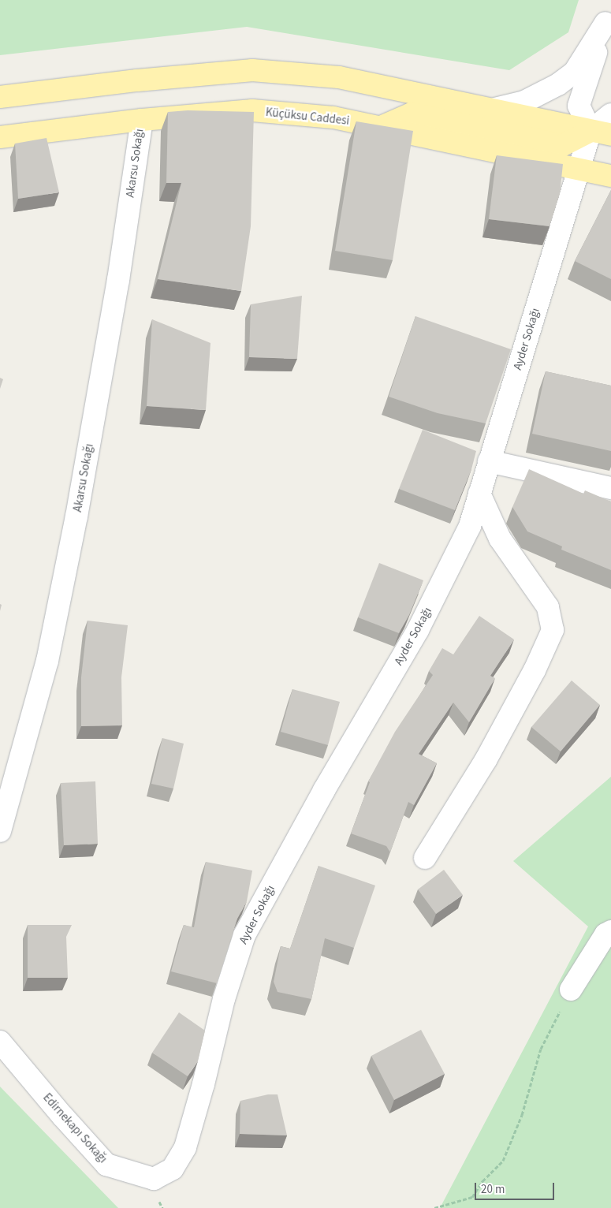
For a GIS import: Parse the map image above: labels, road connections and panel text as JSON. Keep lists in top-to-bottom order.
{
  "streets": {
    "main road": ["Küçüksu Caddesi"],
    "street": ["Akarsu Sokağı", "Ayder Sokağı", "Edirnekapı Sokağı"]
  },
  "crossings": [
    ["Küçüksu Caddesi", "Akarsu Sokağı"],
    ["Küçüksu Caddesi", "Ayder Sokağı"],
    ["Ayder Sokağı", "Edirnekapı Sokağı"]
  ],
  "scale_bar": "20 m"
}
